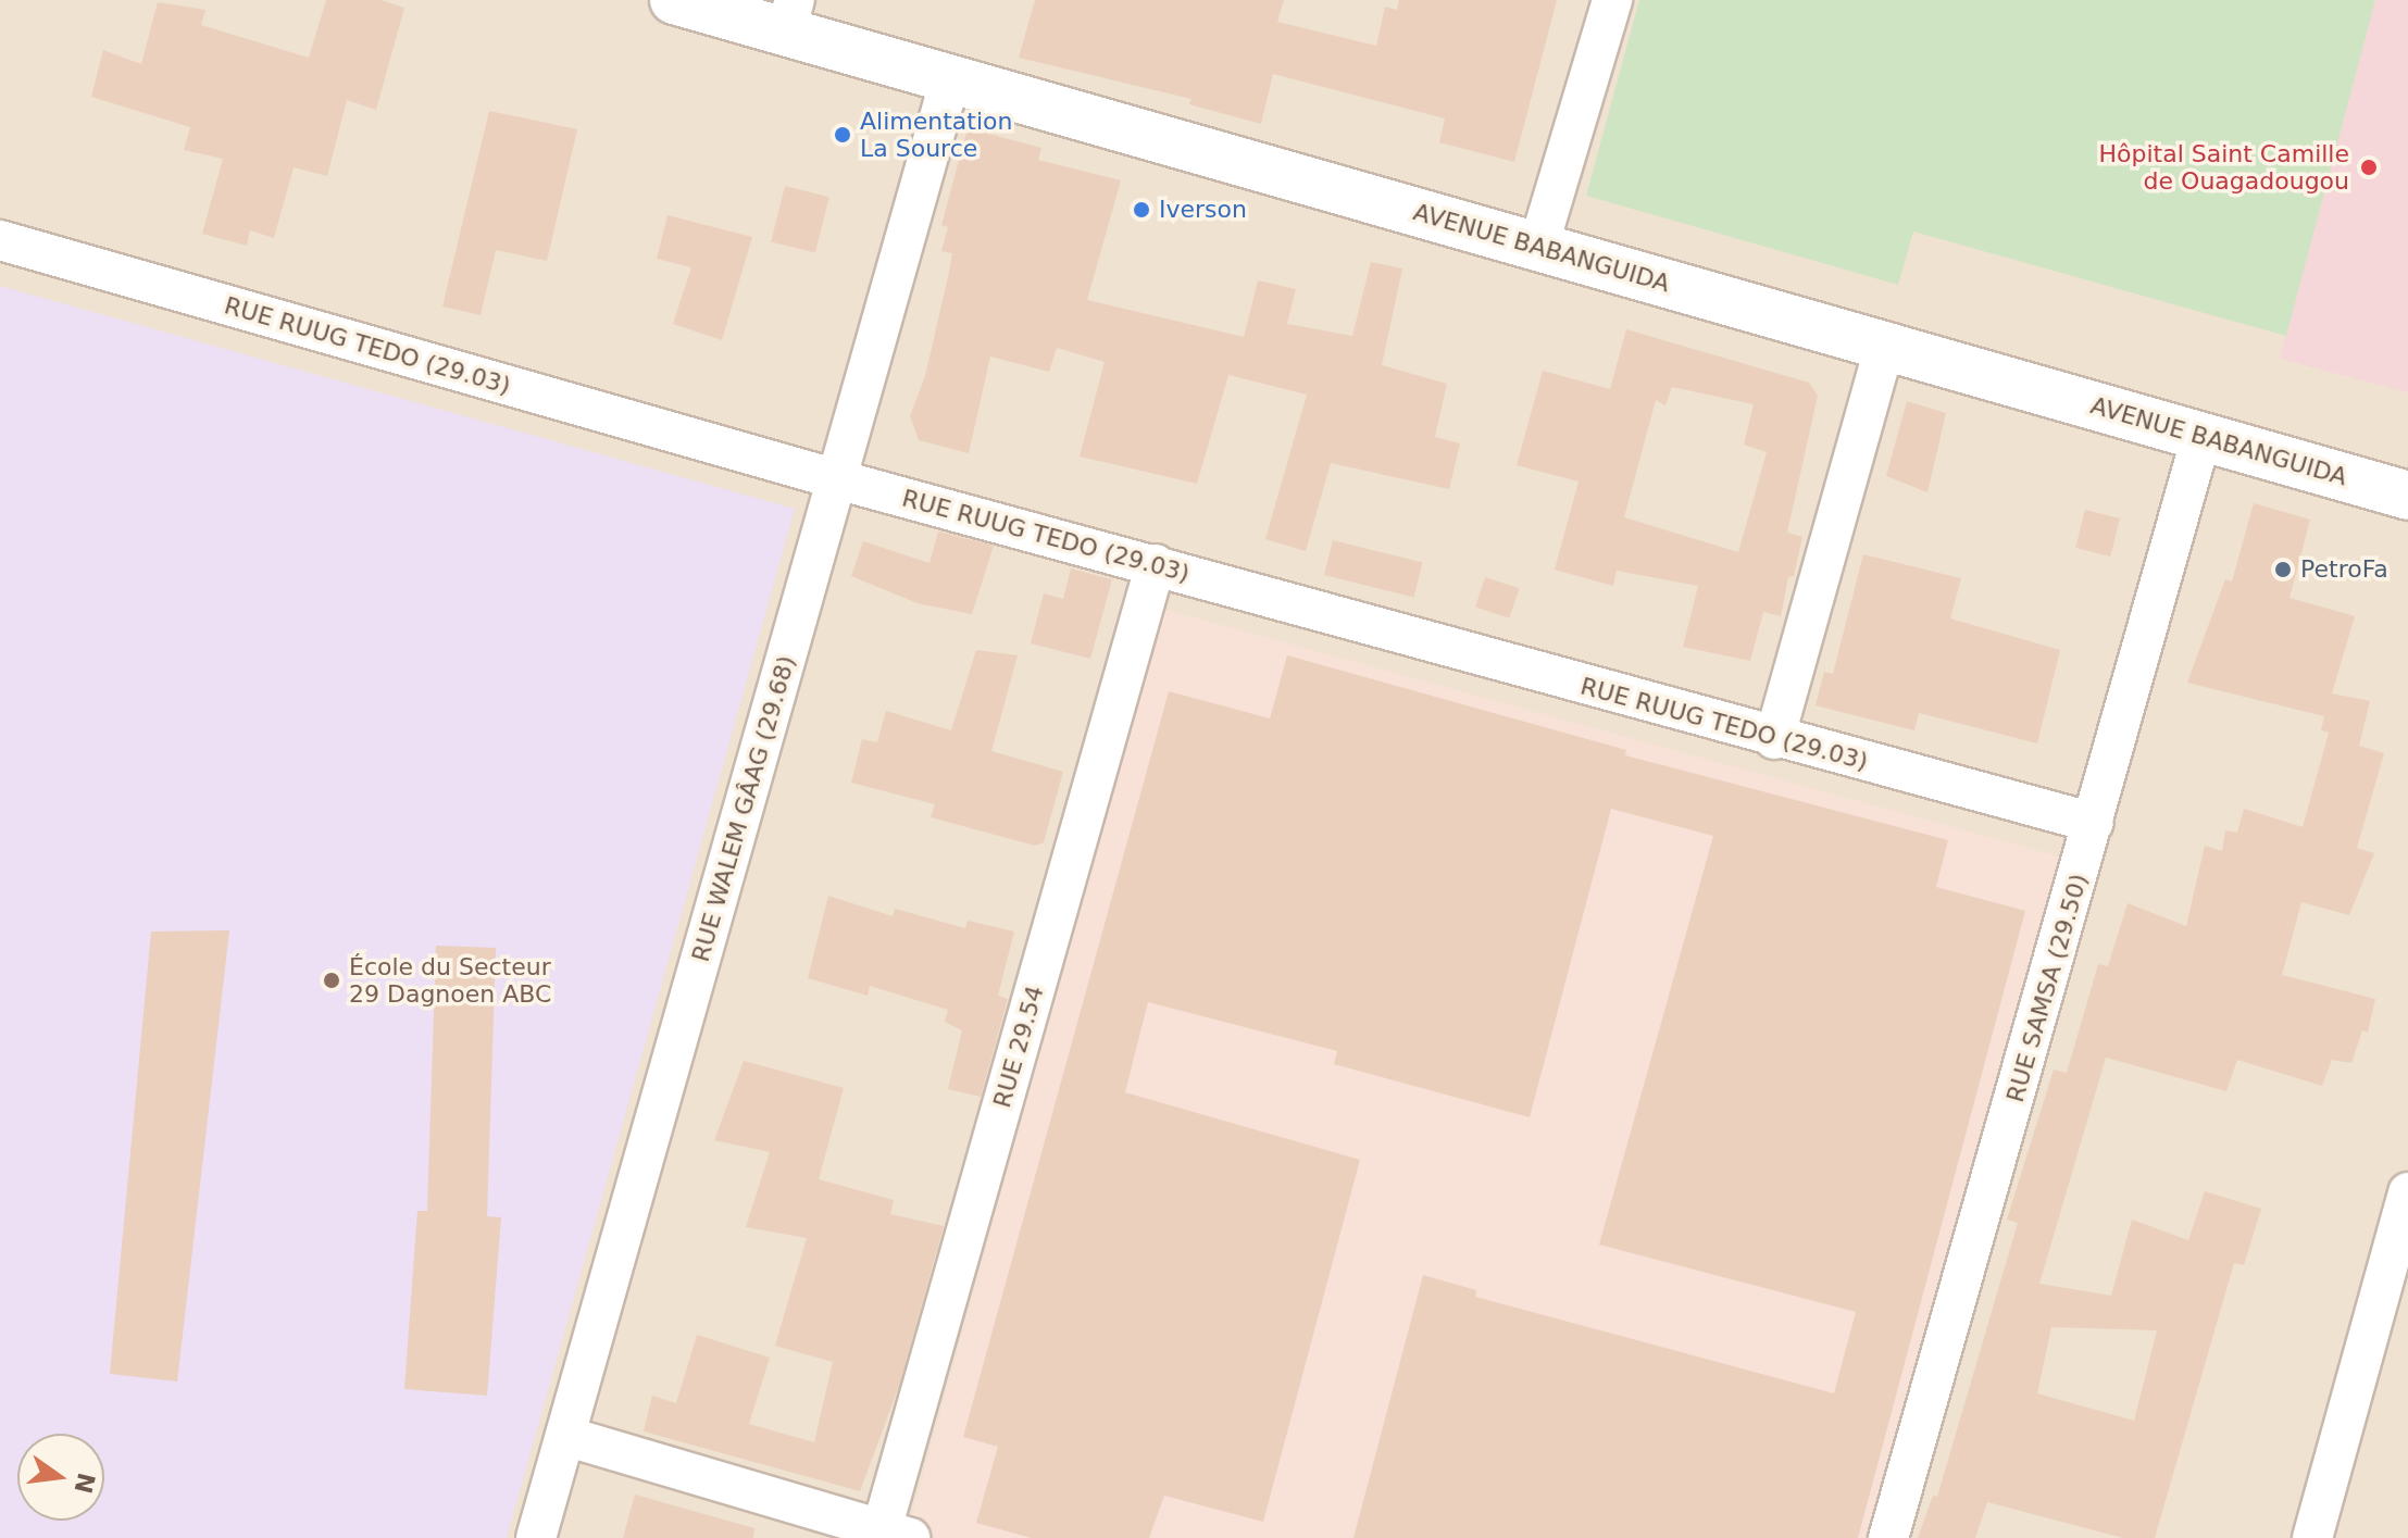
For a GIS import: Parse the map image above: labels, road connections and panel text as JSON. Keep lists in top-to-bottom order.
{
  "streets": {
    "street": [
      "AVENUE BABANGUIDA",
      "RUE RUUG TEDO (29.03)",
      "RUE WALEM GÂAG (29.68)",
      "RUE SAMSA (29.50)",
      "RUE 29.54"
    ]
  },
  "crossings": [
    ["AVENUE BABANGUIDA", "RUE WALEM GÂAG (29.68)"],
    ["AVENUE BABANGUIDA", "RUE SAMSA (29.50)"],
    ["RUE RUUG TEDO (29.03)", "RUE WALEM GÂAG (29.68)"],
    ["RUE RUUG TEDO (29.03)", "RUE SAMSA (29.50)"],
    ["RUE RUUG TEDO (29.03)", "RUE 29.54"]
  ],
  "places": [
    "Alimentation La Source",
    "Hôpital Saint Camille de Ouagadougou",
    "Iverson",
    "PetroFa",
    "École du Secteur 29 Dagnoen ABC"
  ],
  "north": "right"
}
